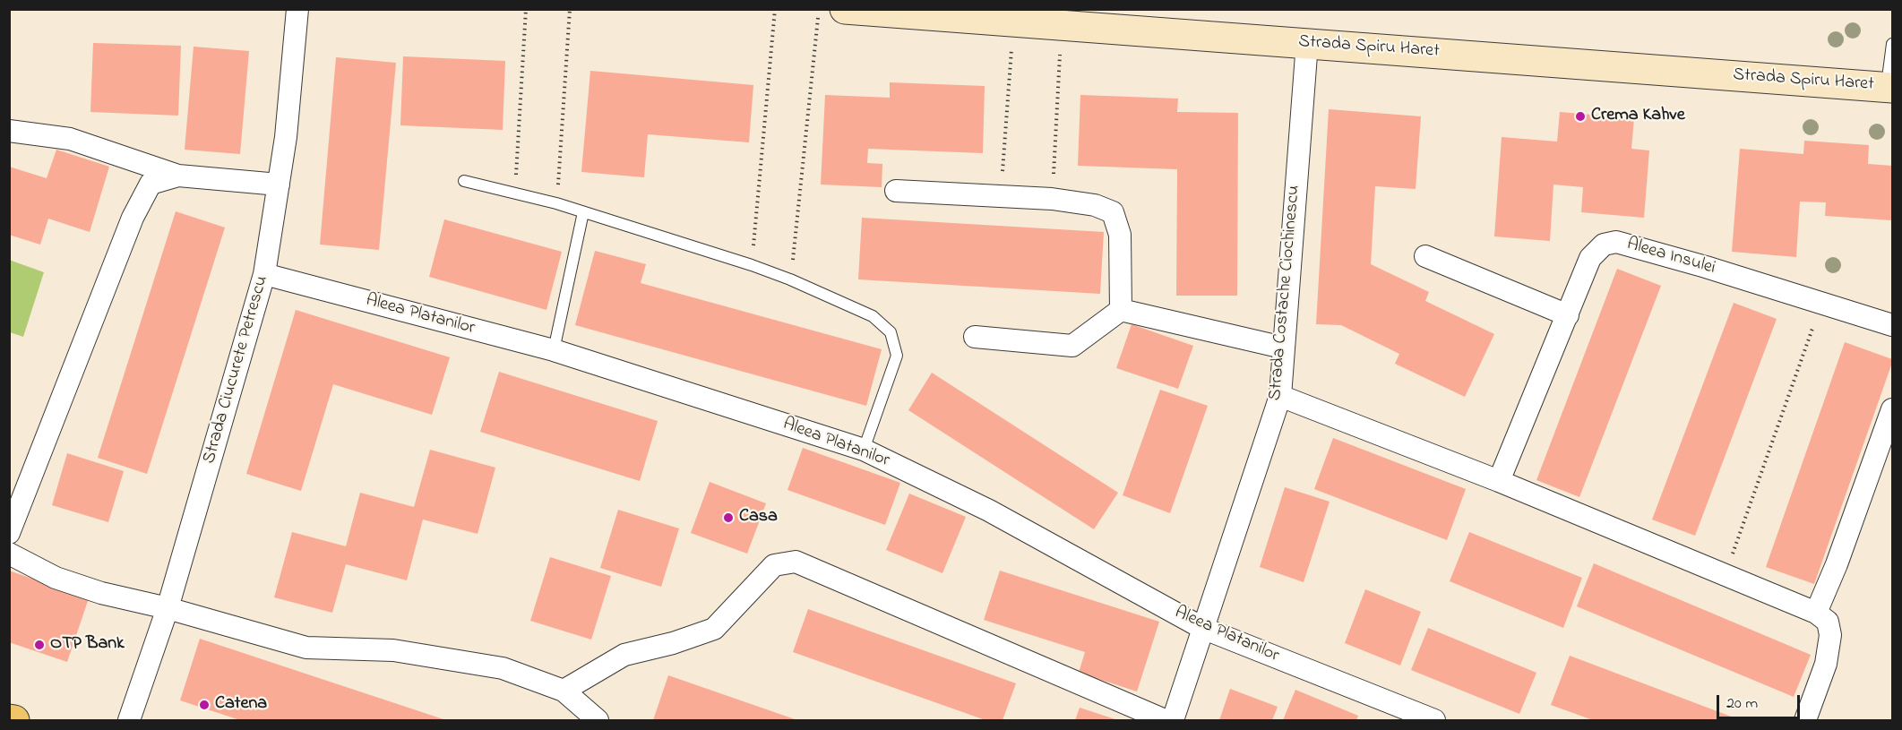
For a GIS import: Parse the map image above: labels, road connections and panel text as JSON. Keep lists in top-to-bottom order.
{
  "streets": {
    "street": [
      "Strada Spiru Haret",
      "Aleea Insulei",
      "Strada Costache Ciochinescu",
      "Aleea Platanilor",
      "Strada Ciucurete Petrescu"
    ]
  },
  "crossings": [
    ["Strada Spiru Haret", "Strada Costache Ciochinescu"],
    ["Strada Costache Ciochinescu", "Aleea Platanilor"],
    ["Aleea Platanilor", "Strada Ciucurete Petrescu"]
  ],
  "places": [
    "Crema Kahve",
    "Casa",
    "OTP Bank",
    "Catena"
  ],
  "scale_bar": "20 m"
}
